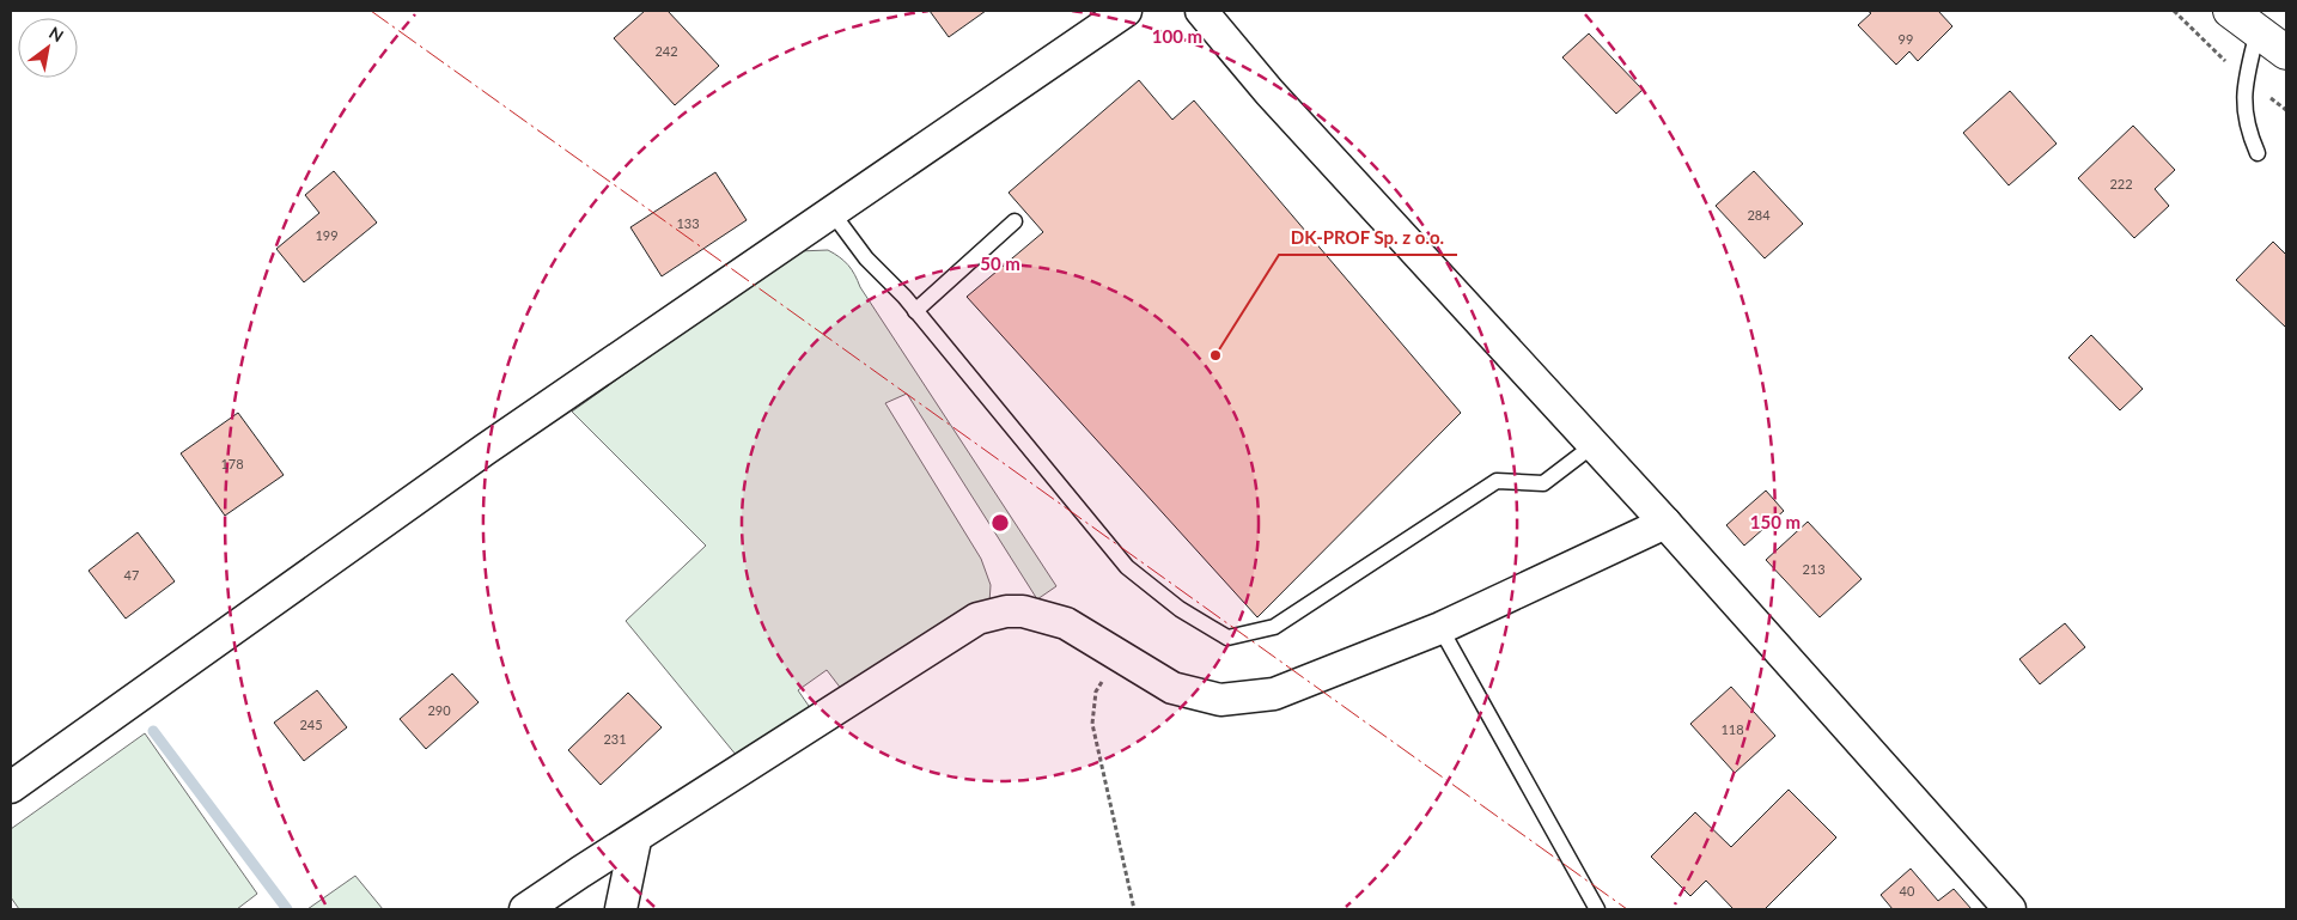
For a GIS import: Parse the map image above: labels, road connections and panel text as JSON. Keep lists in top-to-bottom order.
{
  "places": ["DK-PROF Sp. z o.o."],
  "house_numbers": [
    "99",
    "242",
    "222",
    "284",
    "133",
    "199",
    "178",
    "213",
    "47",
    "290",
    "245",
    "118",
    "231",
    "40"
  ],
  "north": "top right",
  "rings": ["100 m", "50 m", "150 m"]
}
